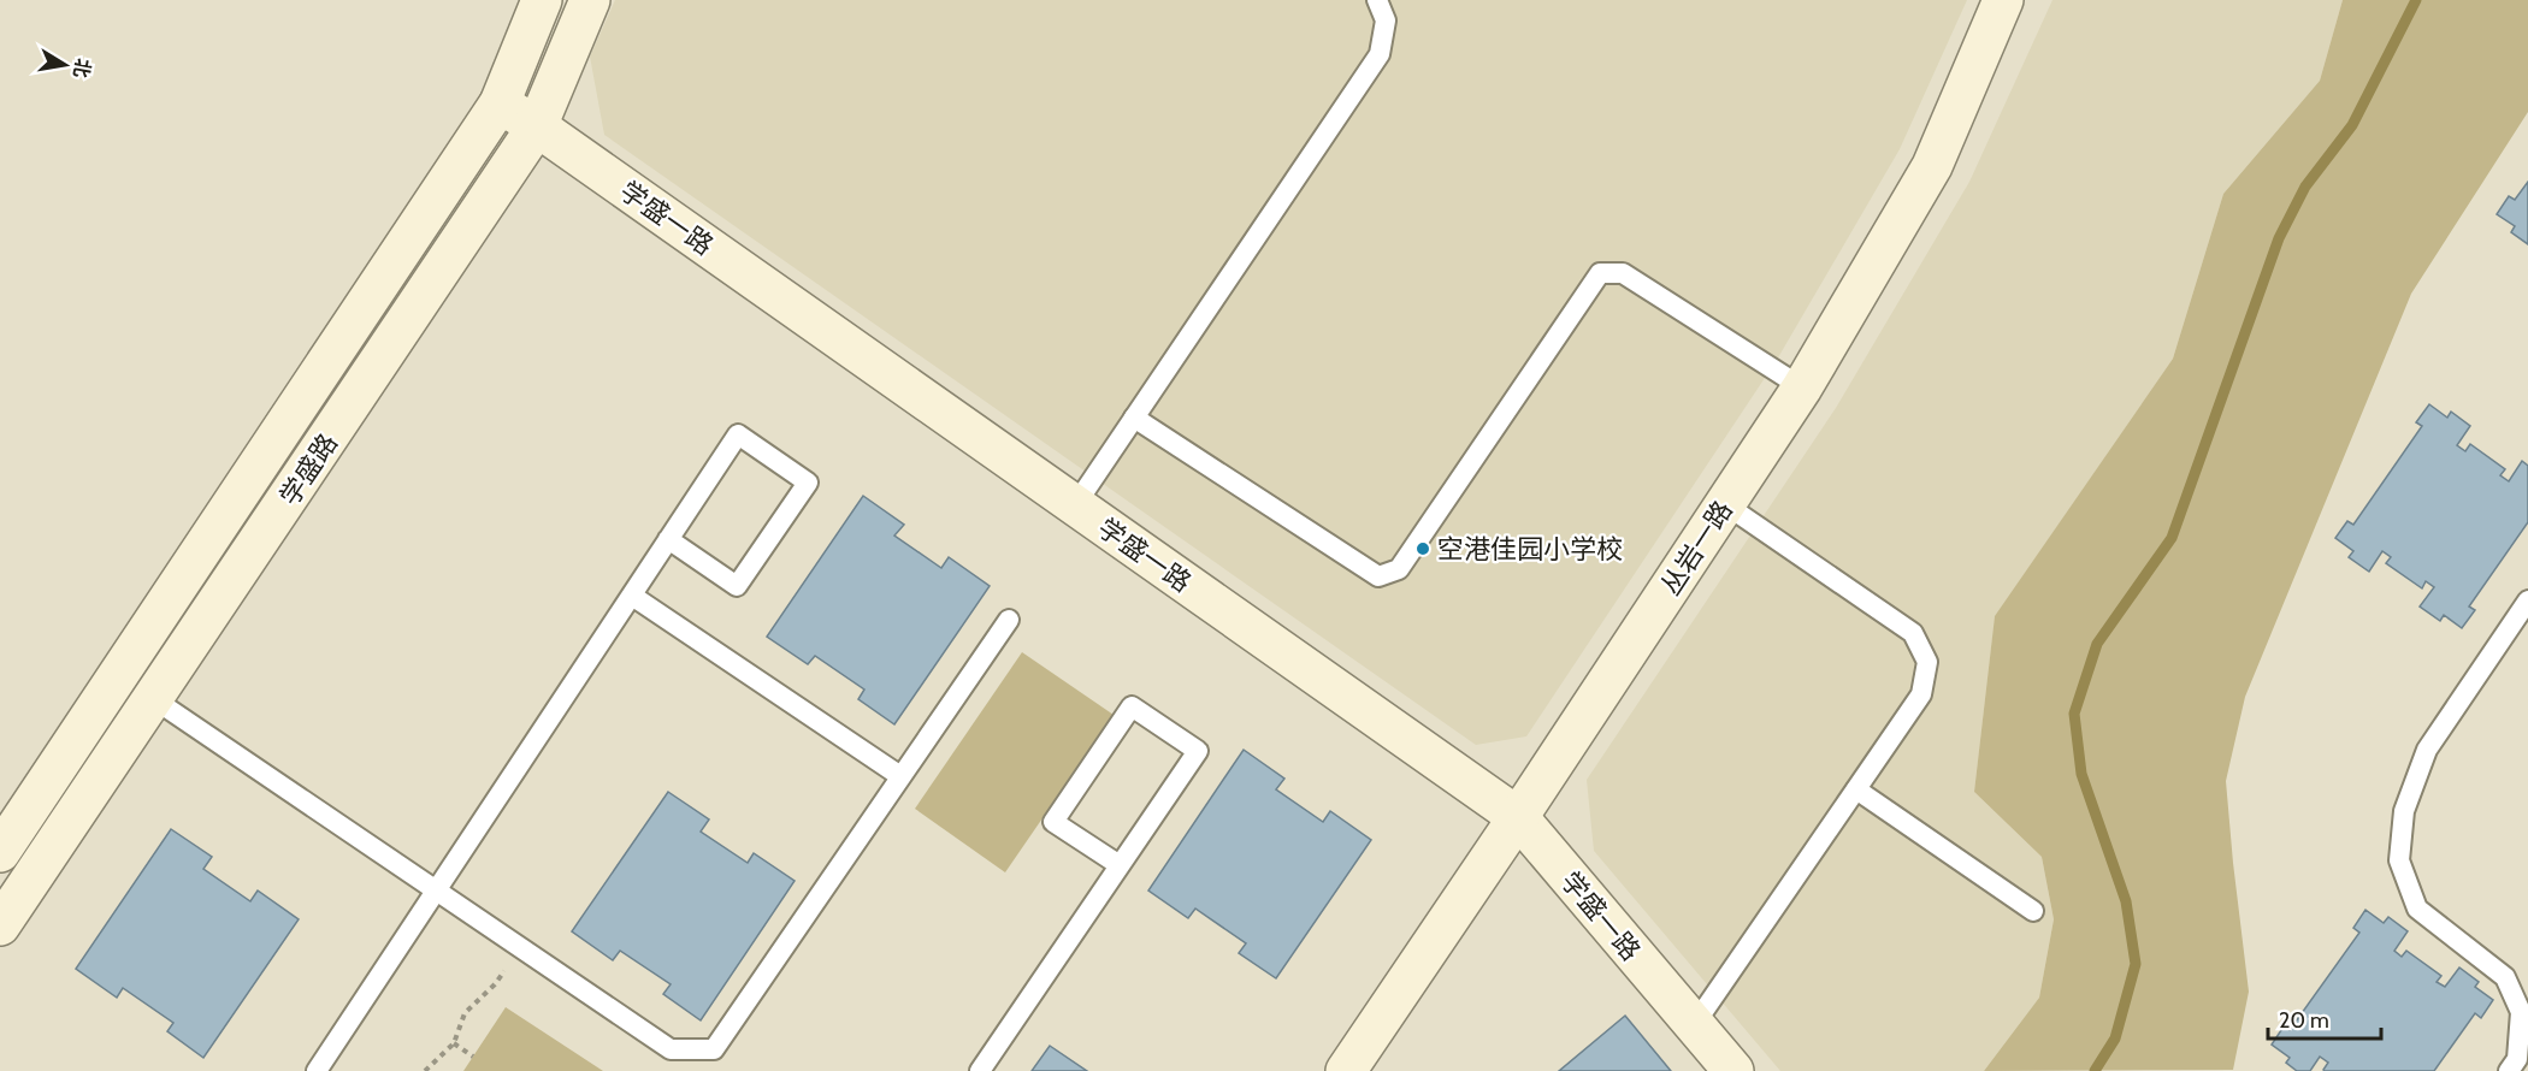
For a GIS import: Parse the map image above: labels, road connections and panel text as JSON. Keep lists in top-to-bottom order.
{
  "streets": {
    "street": ["学盛一路", "学盛路", "丛岩一路"]
  },
  "crossings": [
    ["学盛一路", "学盛路"],
    ["学盛一路", "丛岩一路"]
  ],
  "places": ["空港佳园小学校"],
  "scale_bar": "20 m",
  "north": "right"
}
